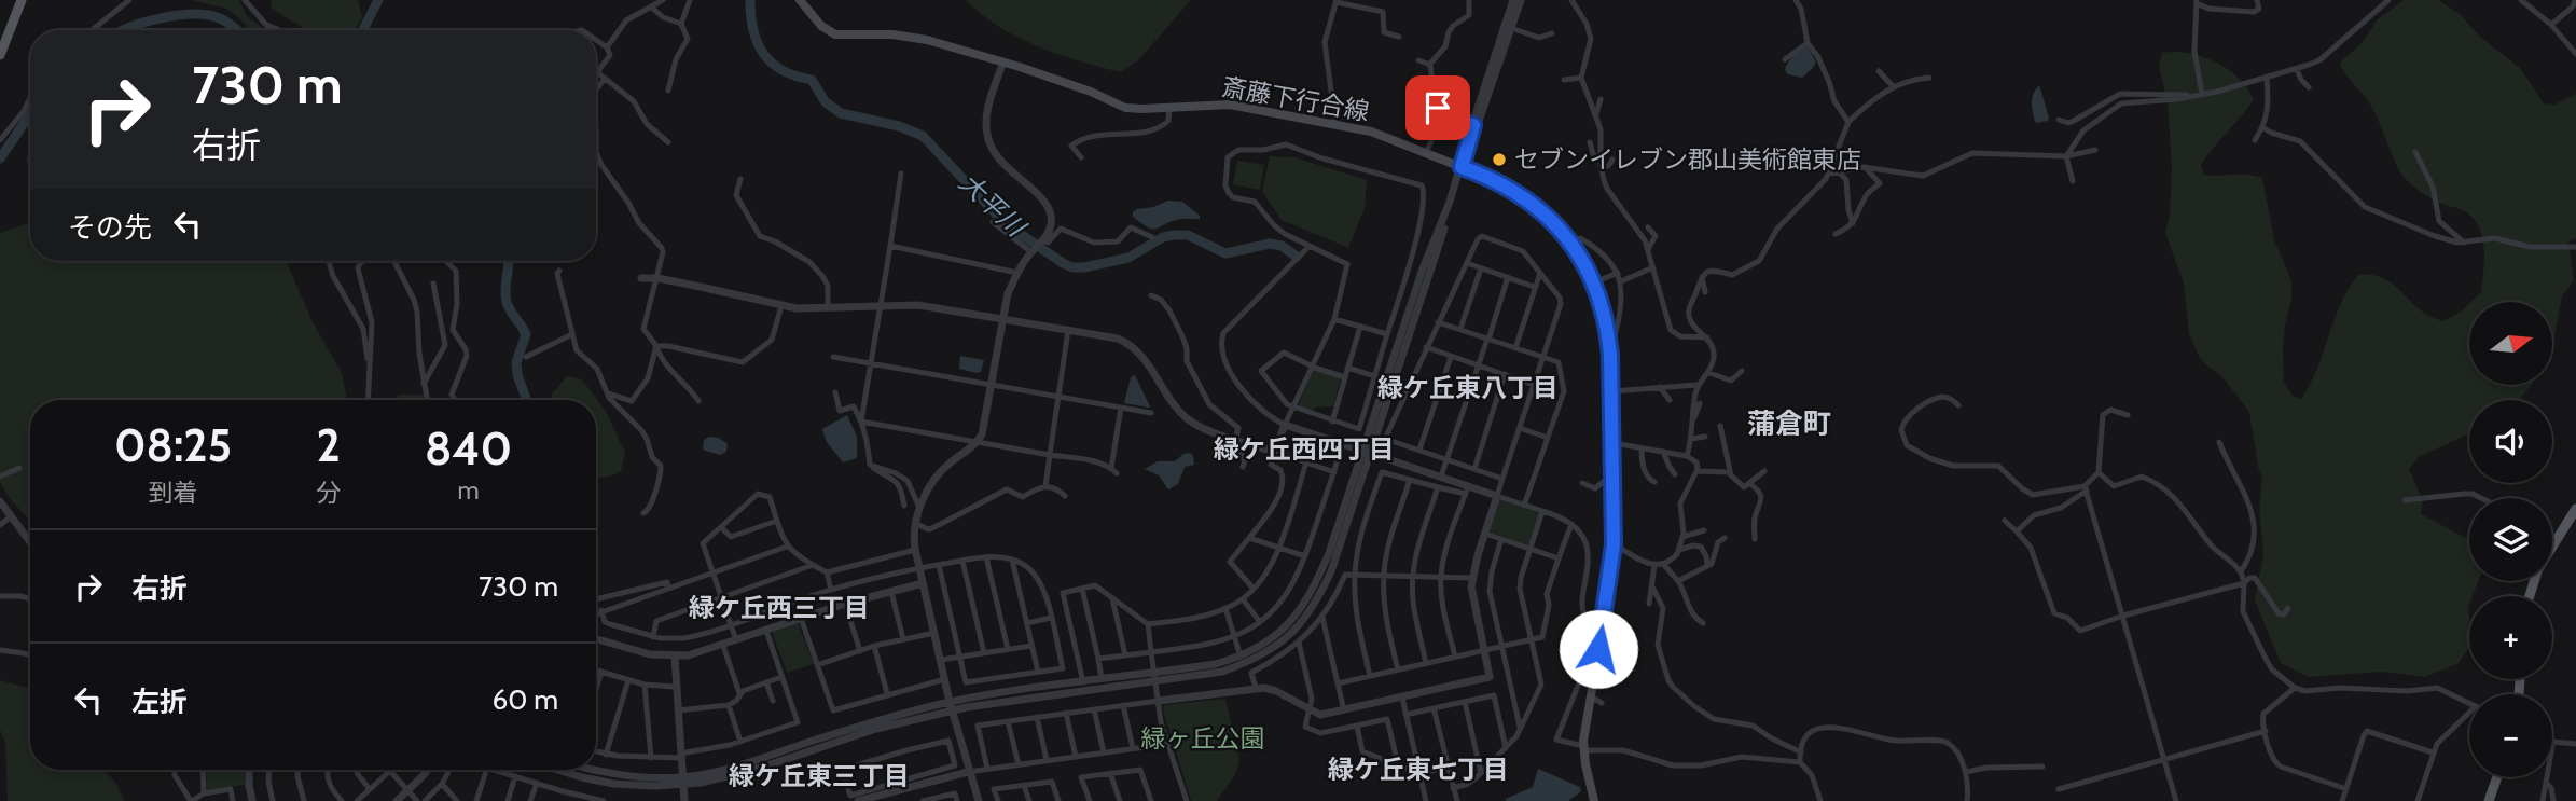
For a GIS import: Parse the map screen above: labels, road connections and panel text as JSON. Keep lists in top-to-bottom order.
{
  "streets": {
    "main road": ["斎藤下行合線"]
  },
  "districts": [
    "緑ケ丘東八丁目",
    "蒲倉町",
    "緑ケ丘西四丁目",
    "緑ケ丘西三丁目",
    "緑ケ丘東七丁目",
    "緑ケ丘東三丁目"
  ],
  "water": ["大平川"],
  "parks": ["緑ヶ丘公園"],
  "places": ["セブンイレブン郡山美術館東店"],
  "north": "right",
  "page": {
    "turn": ["730 m", "右折"],
    "then": "その先",
    "map_buttons": ["+", "−"],
    "eta": [
      "08:25",
      "到着",
      "2",
      "分",
      "840",
      "m"
    ],
    "list": [
      {
        "name": "右折",
        "value": "730 m"
      },
      {
        "name": "左折",
        "value": "60 m"
      }
    ]
  }
}
